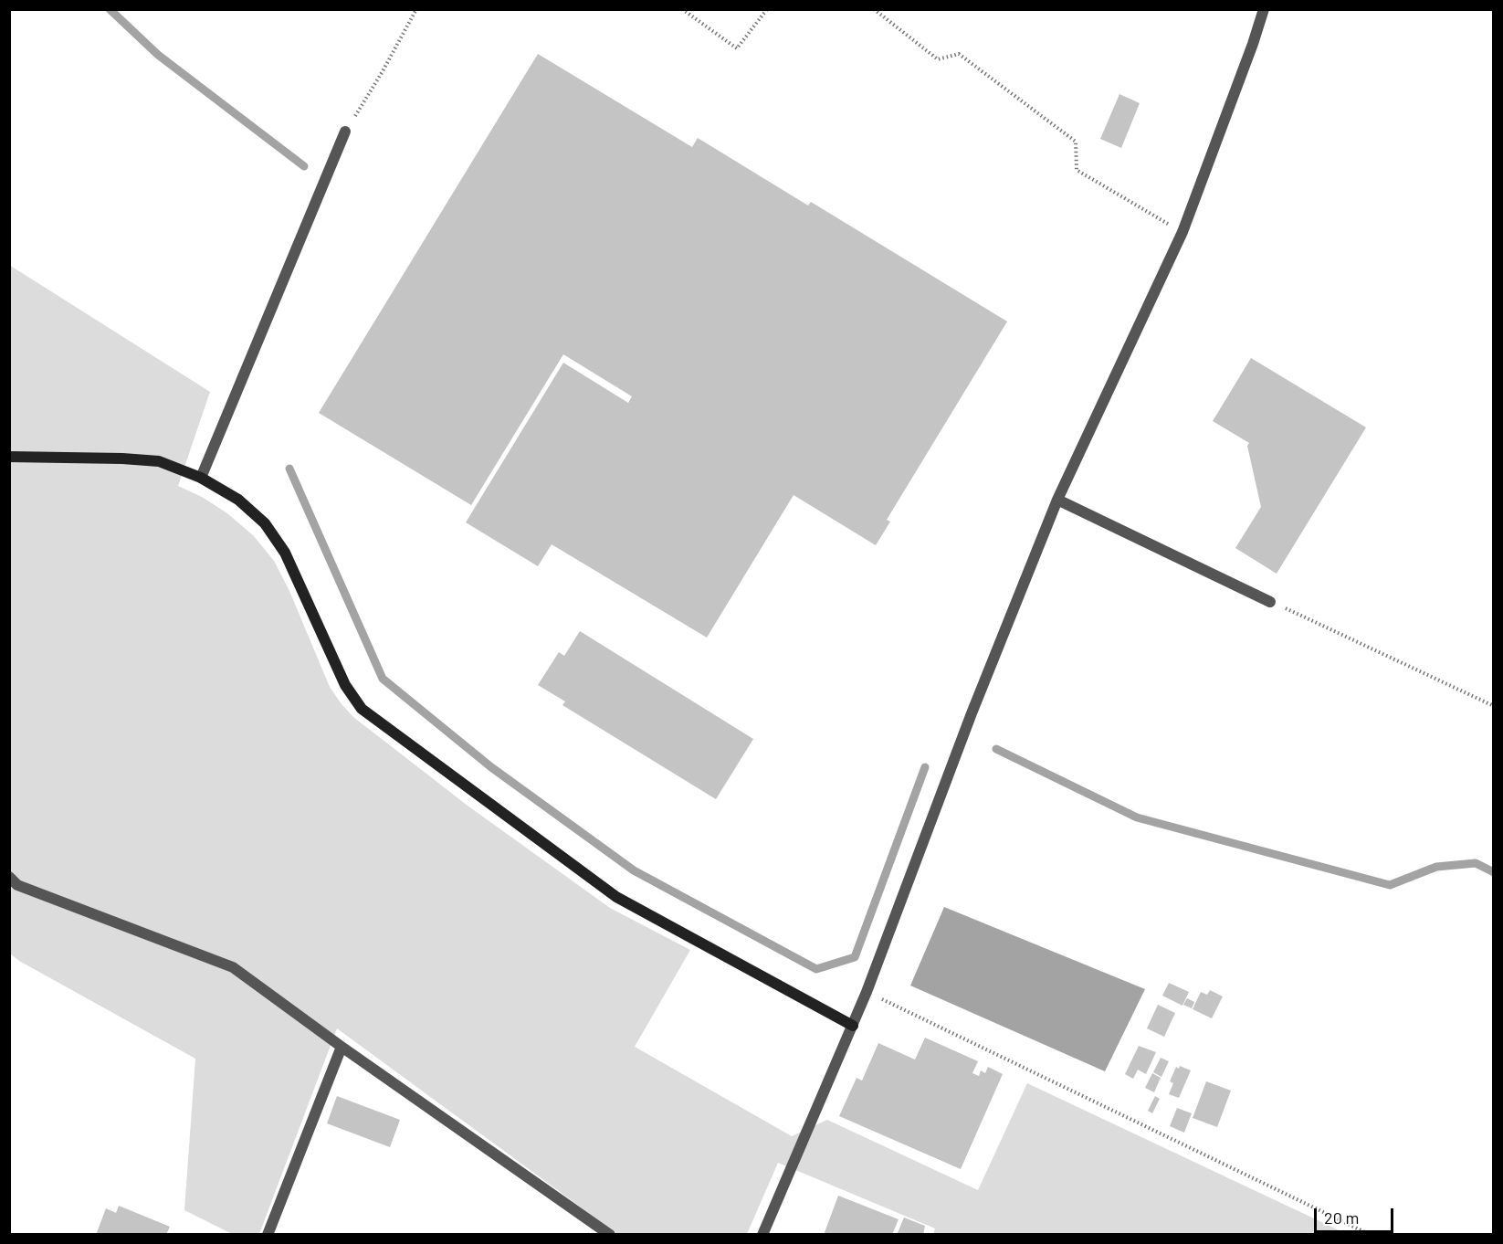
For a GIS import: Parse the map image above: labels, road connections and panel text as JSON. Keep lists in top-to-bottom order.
{
  "scale_bar": "20 m"
}
